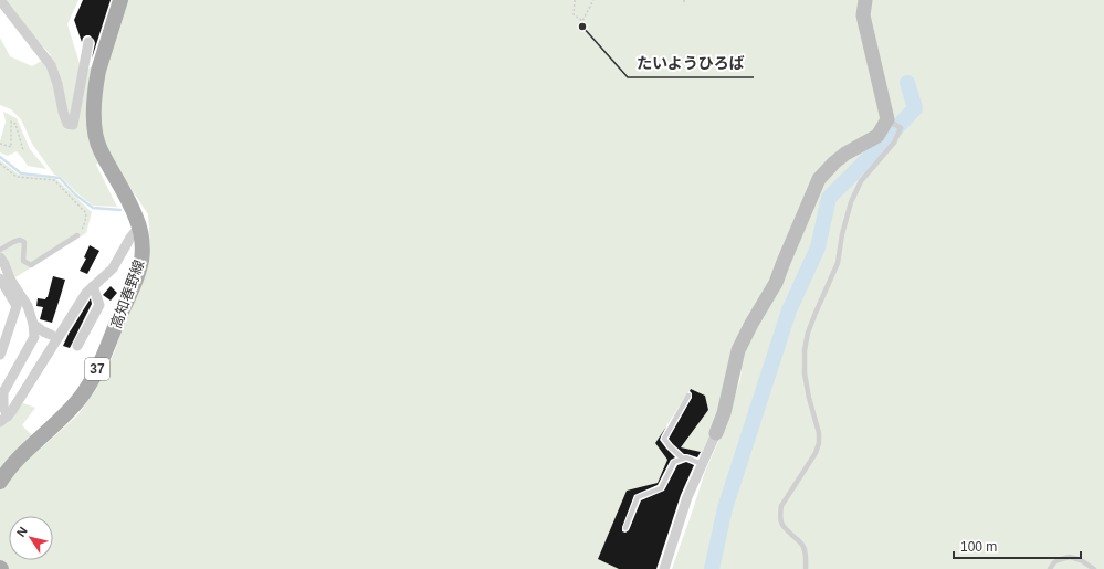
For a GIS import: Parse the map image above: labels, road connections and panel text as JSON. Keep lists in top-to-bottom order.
{
  "streets": {
    "main road": ["高知春野線", "37"]
  },
  "places": ["たいようひろば"],
  "scale_bar": "100 m",
  "north": "top left"
}
